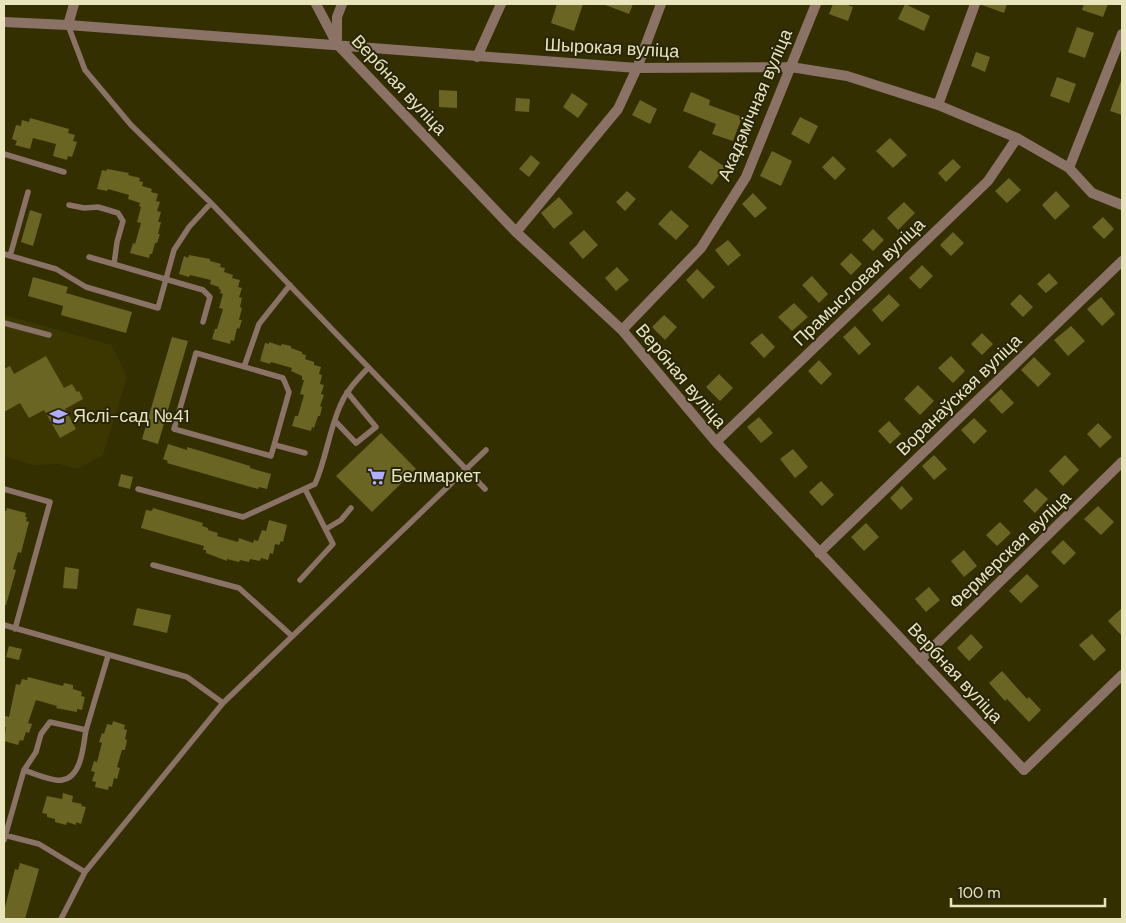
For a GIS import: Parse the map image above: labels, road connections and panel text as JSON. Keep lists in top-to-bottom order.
{
  "streets": {
    "street": [
      "Шырокая вуліца",
      "Вербная вуліца",
      "Акадэмічная вуліца",
      "Прамысловая вуліца",
      "Воранаўская вуліца",
      "Фермерская вуліца"
    ]
  },
  "crossings": [
    ["Шырокая вуліца", "Вербная вуліца"],
    ["Шырокая вуліца", "Акадэмічная вуліца"],
    ["Шырокая вуліца", "Прамысловая вуліца"],
    ["Вербная вуліца", "Акадэмічная вуліца"],
    ["Вербная вуліца", "Прамысловая вуліца"],
    ["Вербная вуліца", "Воранаўская вуліца"],
    ["Вербная вуліца", "Фермерская вуліца"]
  ],
  "places": {
    "school or university": ["Яслі-сад №41"],
    "supermarket": ["Белмаркет"]
  },
  "scale_bar": "100 m"
}
